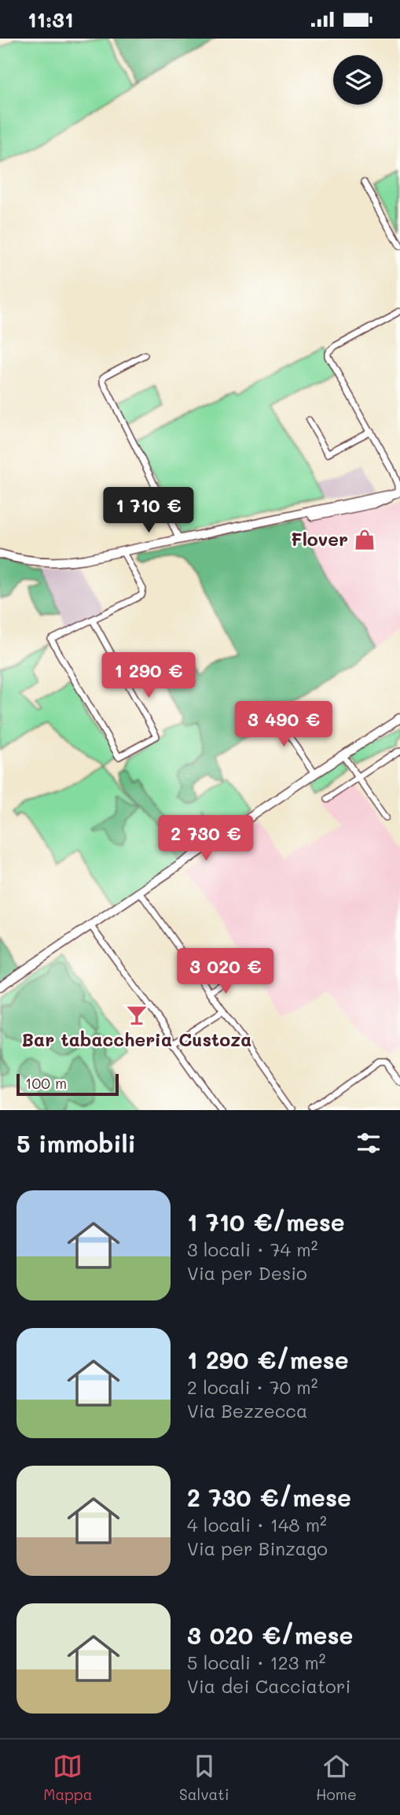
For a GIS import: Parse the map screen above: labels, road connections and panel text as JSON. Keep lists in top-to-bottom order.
{
  "places": {
    "shop": ["Flover"],
    "bar": ["Bar tabaccheria Custoza"]
  },
  "scale_bar": "100 m",
  "page": {
    "status": "11:31",
    "price": [
      "1 710 €",
      "1 290 €",
      "3 490 €",
      "2 730 €",
      "3 020 €"
    ],
    "scale": "100 m",
    "heading": "5 immobili",
    "list": [
      {
        "name": "1 710 €/mese",
        "note": "3 locali · 74 m² · Via per Desio"
      },
      {
        "name": "1 290 €/mese",
        "note": "2 locali · 70 m² · Via Bezzecca"
      },
      {
        "name": "2 730 €/mese",
        "note": "4 locali · 148 m² · Via per Binzago"
      },
      {
        "name": "3 020 €/mese",
        "note": "5 locali · 123 m² · Via dei Cacciatori"
      }
    ],
    "tabs": ["Mappa", "Salvati", "Home"]
  }
}
